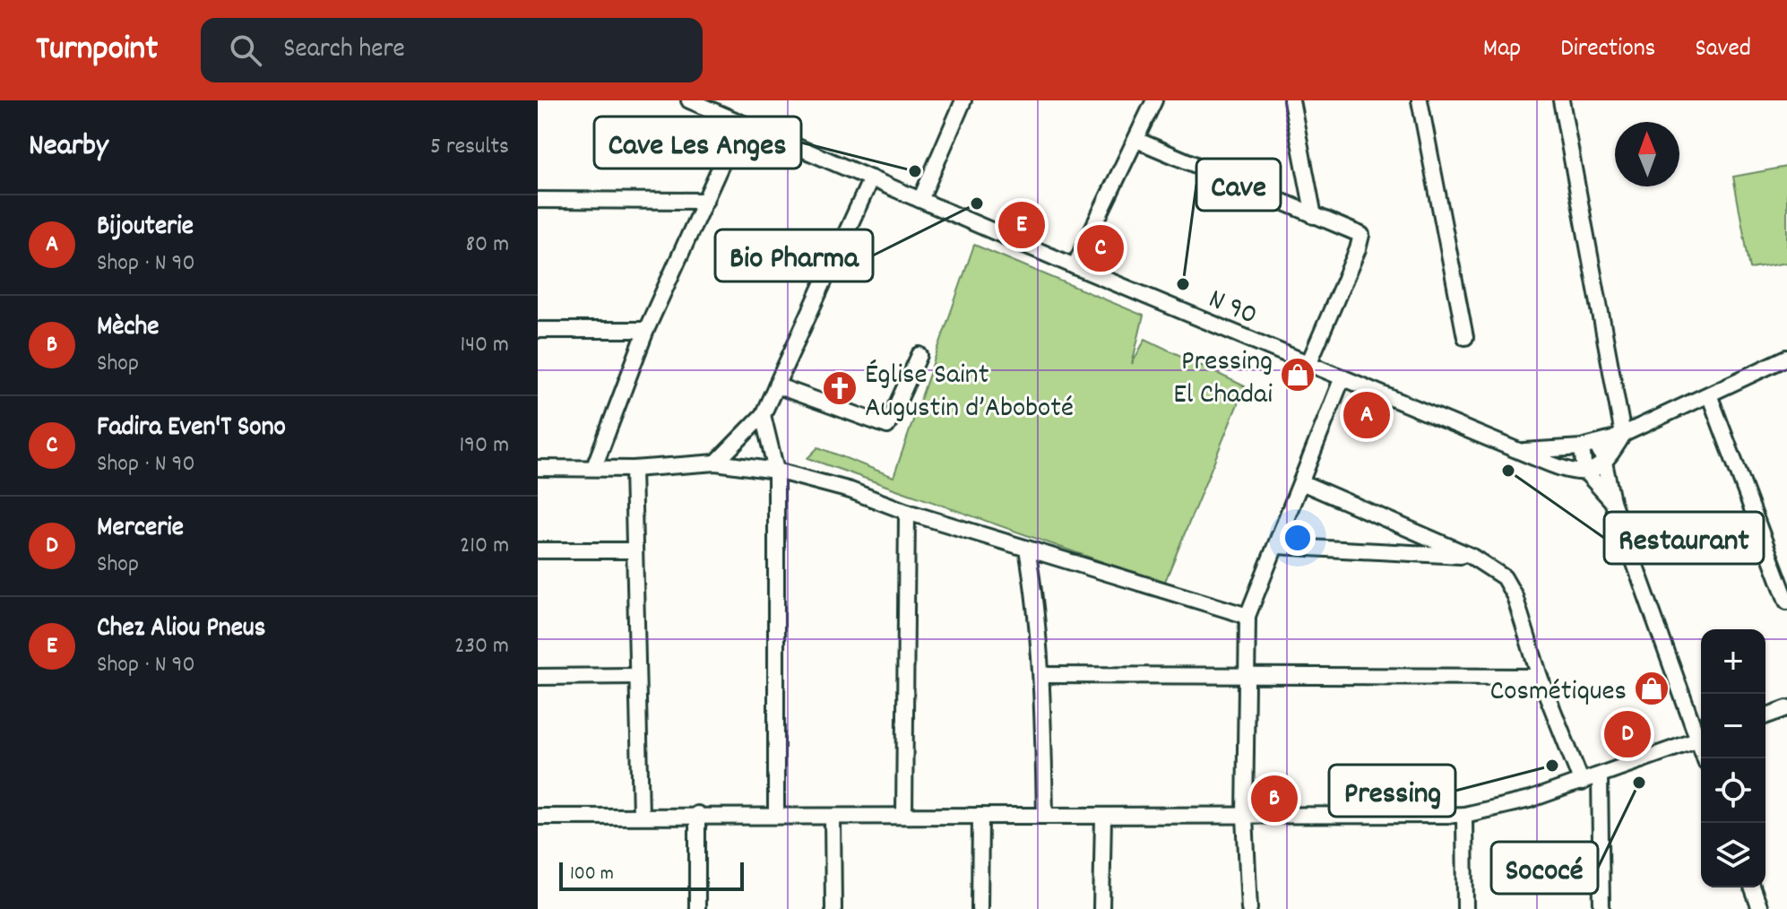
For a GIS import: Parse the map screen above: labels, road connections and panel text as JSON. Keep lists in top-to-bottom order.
{
  "streets": {
    "street": ["N 90"]
  },
  "places": {
    "other": [
      "Cave Les Anges",
      "Bio Pharma",
      "Cave",
      "Restaurant",
      "Pressing",
      "Sococé"
    ],
    "shop": ["Pressing El Chadai", "Cosmétiques"],
    "church": ["Église Saint Augustin d’Aboboté"]
  },
  "scale_bar": "100 m",
  "north": "top",
  "page": {
    "header": "Turnpoint",
    "search": "Search here",
    "nav": ["Map", "Directions", "Saved"],
    "heading": ["Nearby", "5 results"],
    "list": [
      {
        "mark": "A",
        "name": "Bijouterie",
        "note": "Shop · N 90",
        "value": "80 m"
      },
      {
        "mark": "B",
        "name": "Mèche",
        "note": "Shop",
        "value": "140 m"
      },
      {
        "mark": "C",
        "name": "Fadira Even'T Sono",
        "note": "Shop · N 90",
        "value": "190 m"
      },
      {
        "mark": "D",
        "name": "Mercerie",
        "note": "Shop",
        "value": "210 m"
      },
      {
        "mark": "E",
        "name": "Chez Aliou Pneus",
        "note": "Shop · N 90",
        "value": "230 m"
      }
    ],
    "pins": [
      "E",
      "C",
      "A",
      "D",
      "B"
    ],
    "map_buttons": ["+", "−"],
    "scale": "100 m"
  }
}
